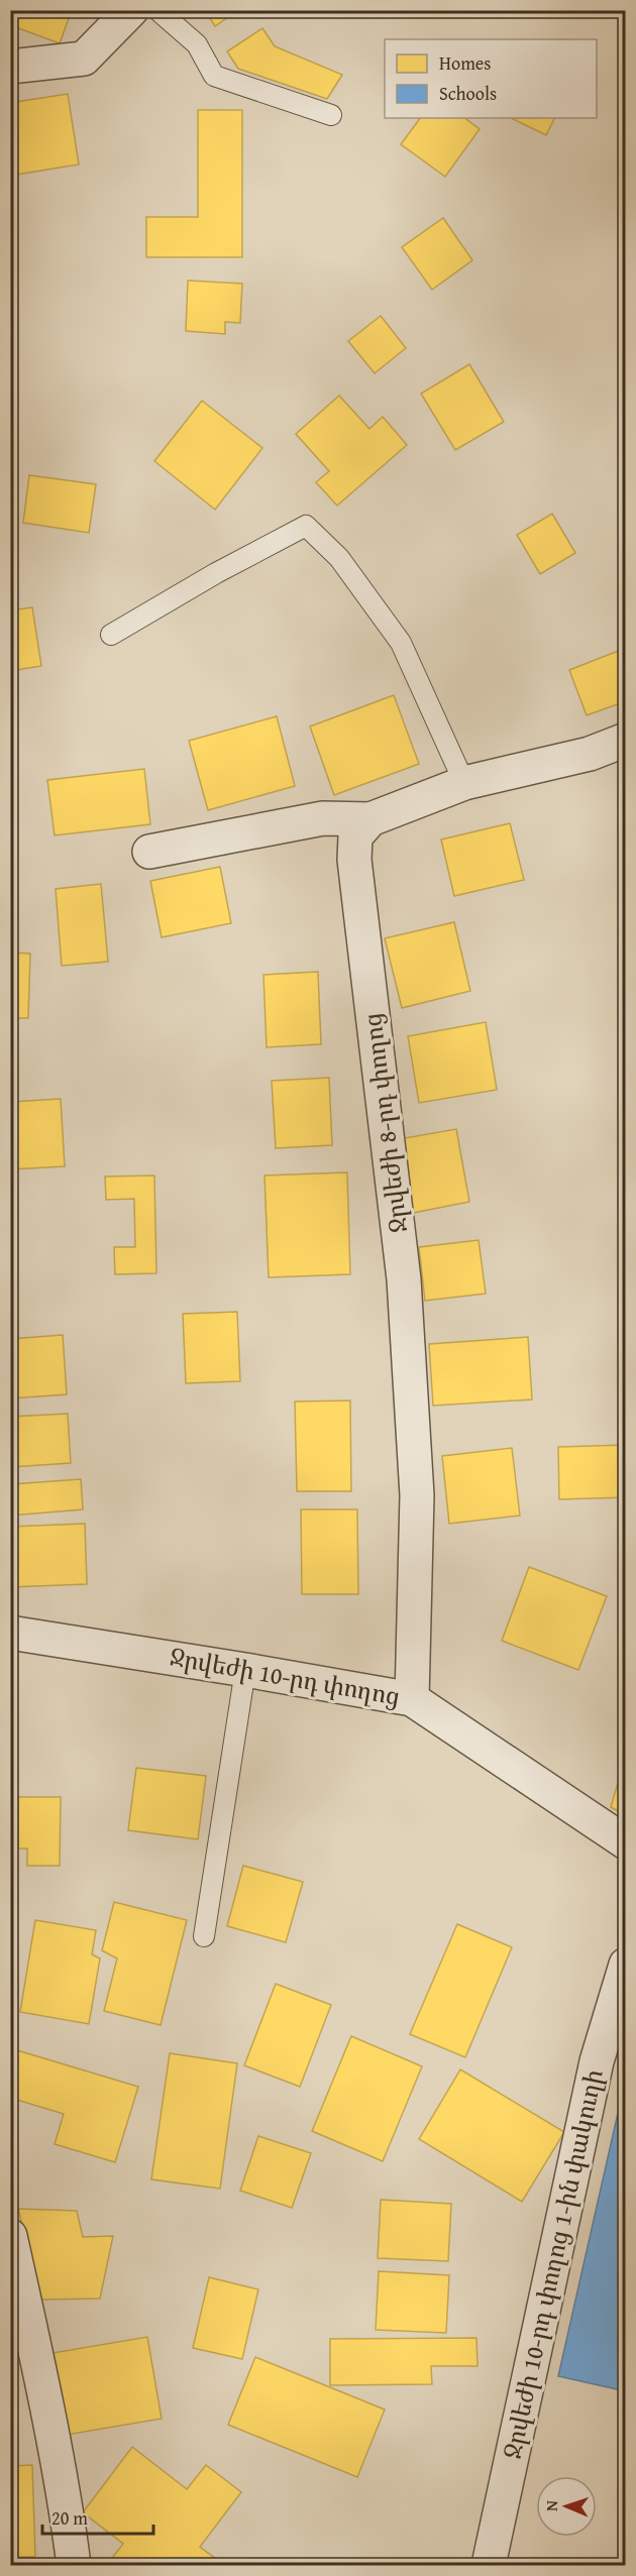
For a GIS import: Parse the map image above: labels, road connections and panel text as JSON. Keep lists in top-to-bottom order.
{
  "streets": {
    "street": ["Ջրվեժի 8-րդ փողոց", "Ջրվեժի 10-րդ փողոց", "Ջրվեժի 10-րդ փողոց 1-ին փակուղի"]
  },
  "crossings": [
    ["Ջրվեժի 8-րդ փողոց", "Ջրվեժի 10-րդ փողոց"]
  ],
  "legend": ["Homes", "Schools"],
  "scale_bar": "20 m",
  "north": "left"
}
